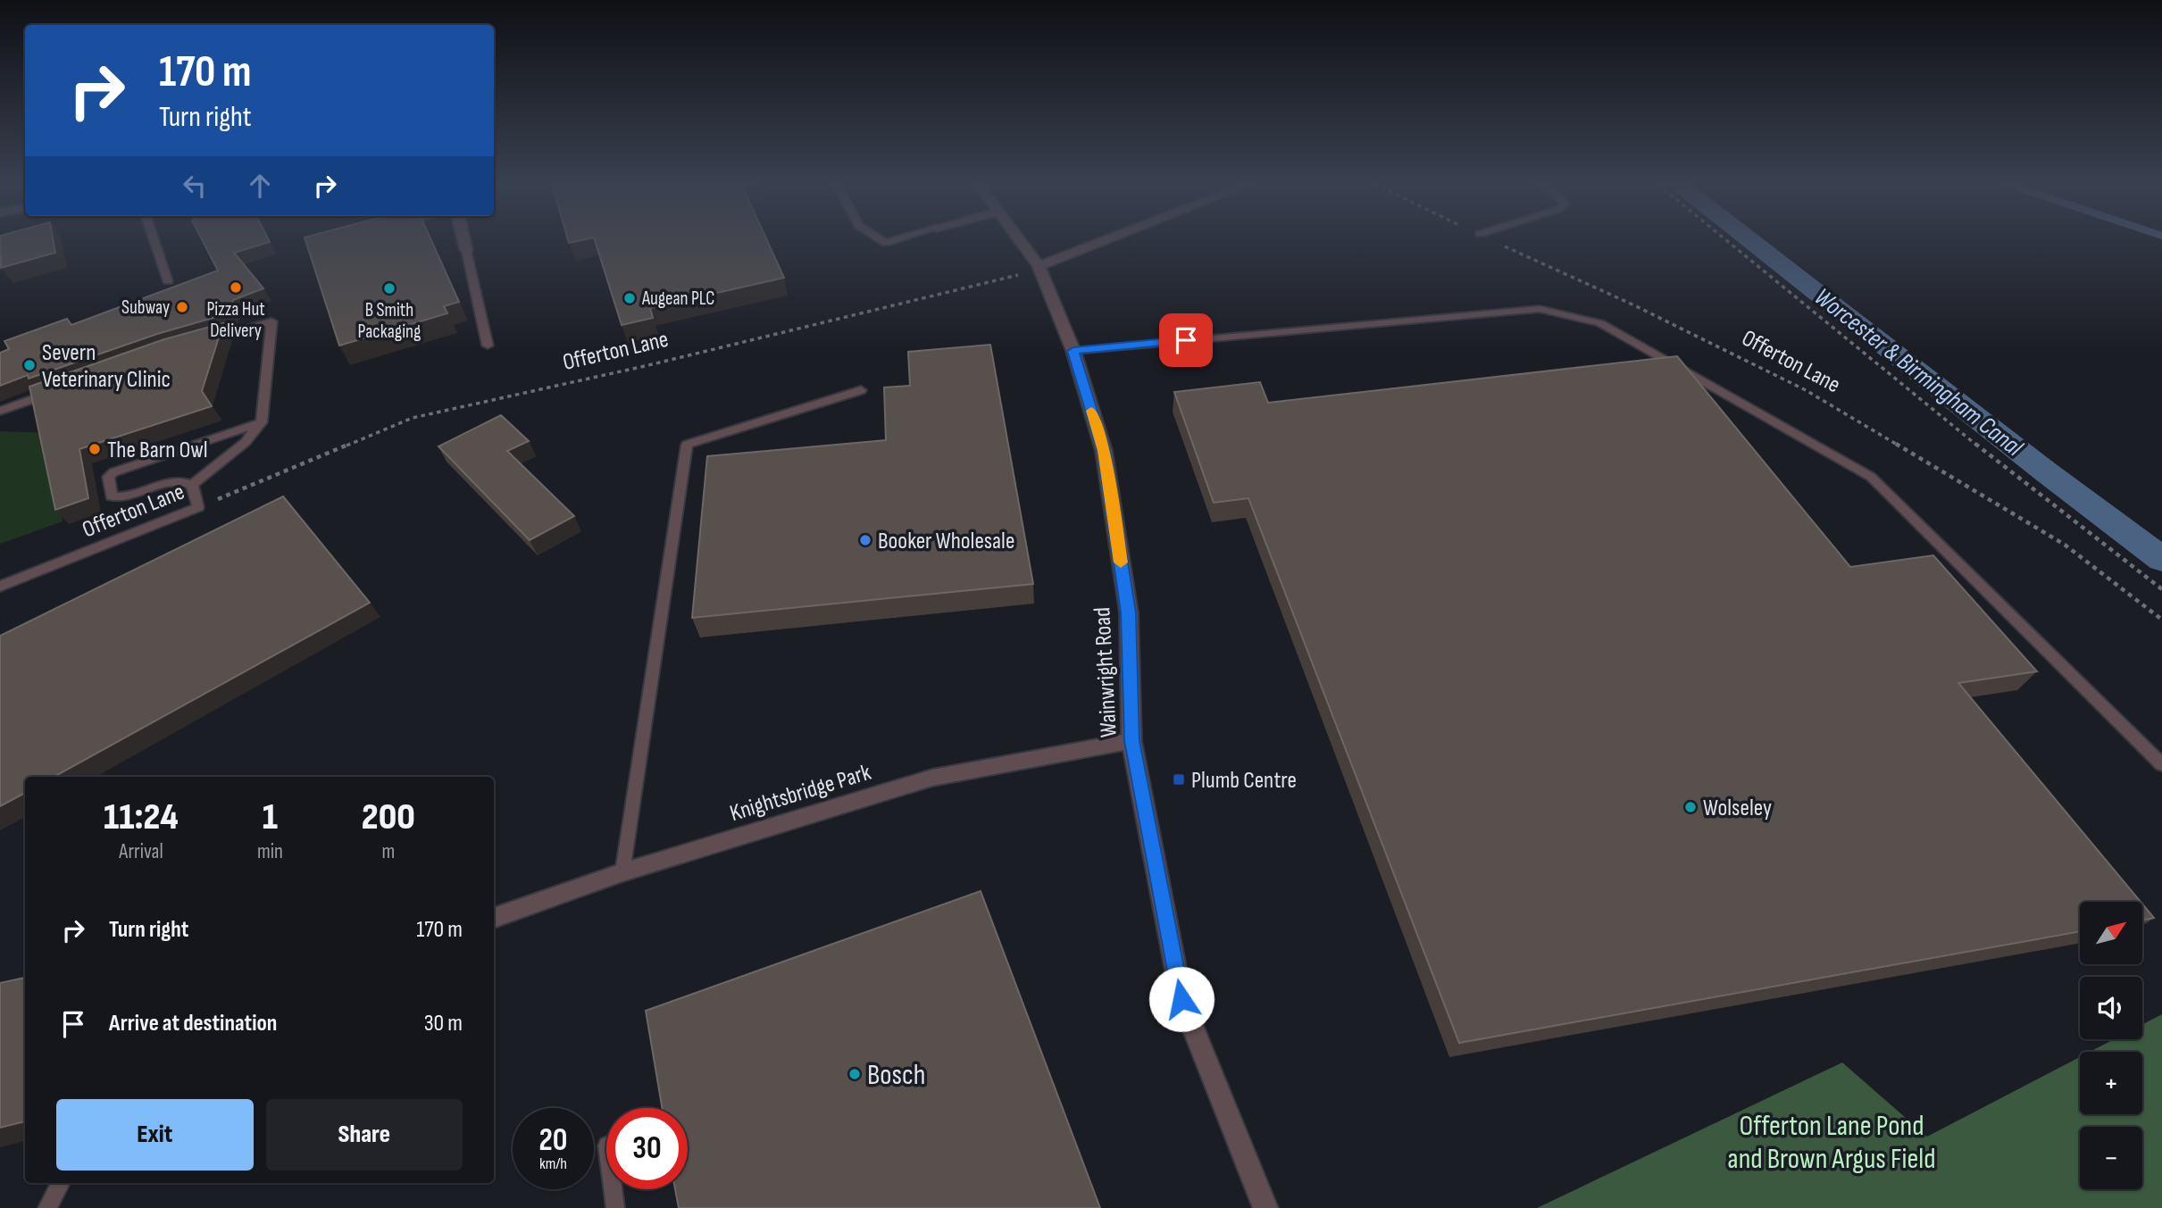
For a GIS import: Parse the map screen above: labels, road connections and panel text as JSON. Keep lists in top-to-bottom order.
{
  "streets": {
    "street": ["Wainwright Road", "Knightsbridge Park"],
    "lane": ["Offerton Lane"]
  },
  "crossings": [
    ["Offerton Lane", "Wainwright Road"],
    ["Wainwright Road", "Knightsbridge Park"]
  ],
  "water": ["Worcester & Birmingham Canal"],
  "parks": ["Offerton Lane Pond and Brown Argus Field"],
  "places": {
    "other": [
      "Pizza Hut Delivery",
      "B Smith Packaging",
      "Augean PLC",
      "Subway",
      "Severn Veterinary Clinic",
      "The Barn Owl",
      "Booker Wholesale",
      "Wolseley",
      "Bosch"
    ],
    "transit": ["Plumb Centre"]
  },
  "north": "top right",
  "page": {
    "turn": ["170 m", "Turn right"],
    "eta": [
      "11:24",
      "Arrival",
      "1",
      "min",
      "200",
      "m"
    ],
    "list": [
      {
        "name": "Turn right",
        "value": "170 m"
      },
      {
        "name": "Arrive at destination",
        "value": "30 m"
      }
    ],
    "map_buttons": ["+", "−"],
    "buttons": ["Exit", "Share"],
    "speed": "20 km/h",
    "limit": "30"
  }
}
